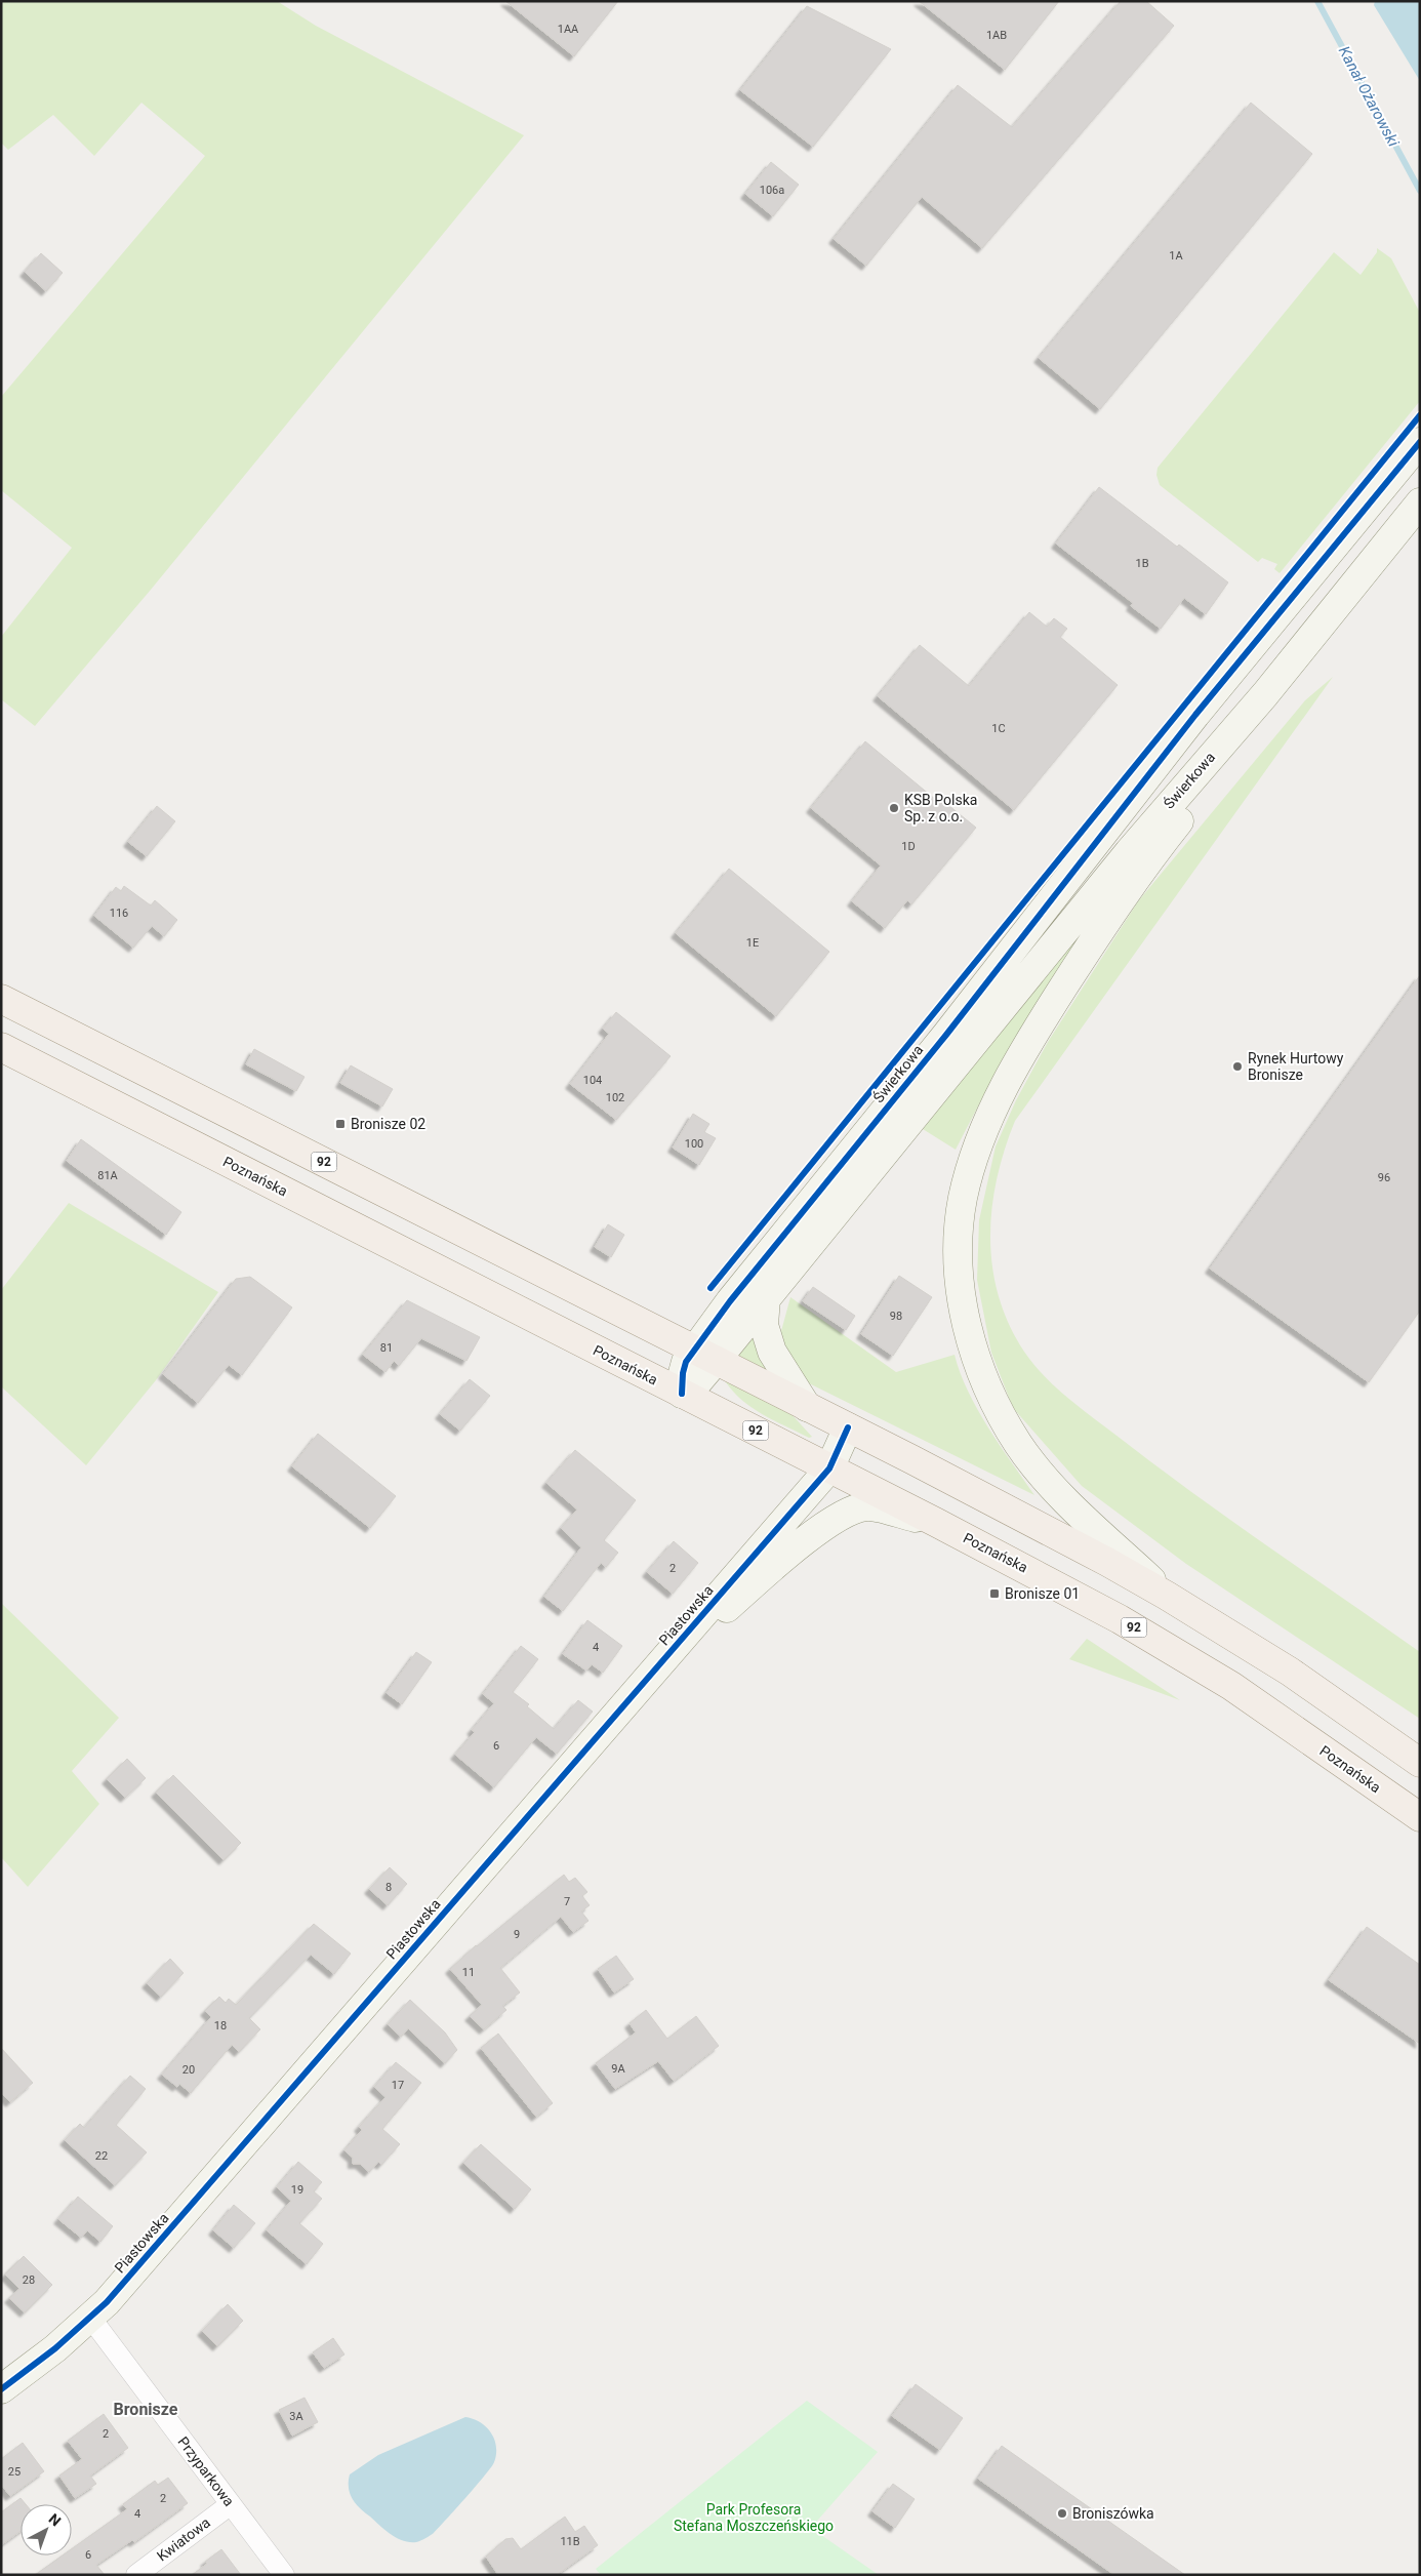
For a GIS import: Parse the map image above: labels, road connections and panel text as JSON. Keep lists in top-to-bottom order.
{
  "streets": {
    "main road": ["92", "Poznańska"],
    "street": [
      "Świerkowa",
      "Piastowska",
      "Przyparkowa",
      "Kwiatowa"
    ]
  },
  "crossings": [
    ["Świerkowa", "92"],
    ["Świerkowa", "Poznańska"],
    ["92", "Piastowska"],
    ["Poznańska", "Piastowska"],
    ["Piastowska", "Przyparkowa"],
    ["Przyparkowa", "Kwiatowa"]
  ],
  "districts": ["Bronisze"],
  "water": ["Kanał Ożarowski"],
  "parks": ["Park Profesora Stefana Moszczeńskiego"],
  "places": {
    "other": ["KSB Polska Sp. z o.o.", "Rynek Hurtowy Bronisze", "Broniszówka"],
    "transit": ["Bronisze 02", "Bronisze 01"]
  },
  "house_numbers": [
    "1AA",
    "1AB",
    "106a",
    "1A",
    "1B",
    "1C",
    "1D",
    "116",
    "1E",
    "104",
    "102",
    "100",
    "81A",
    "96",
    "98",
    "81",
    "2",
    "4",
    "6",
    "8",
    "7",
    "9",
    "11",
    "18",
    "9A",
    "20",
    "17",
    "22",
    "19",
    "28",
    "3A",
    "2",
    "25",
    "2",
    "4",
    "11B",
    "6"
  ],
  "north": "top right"
}
